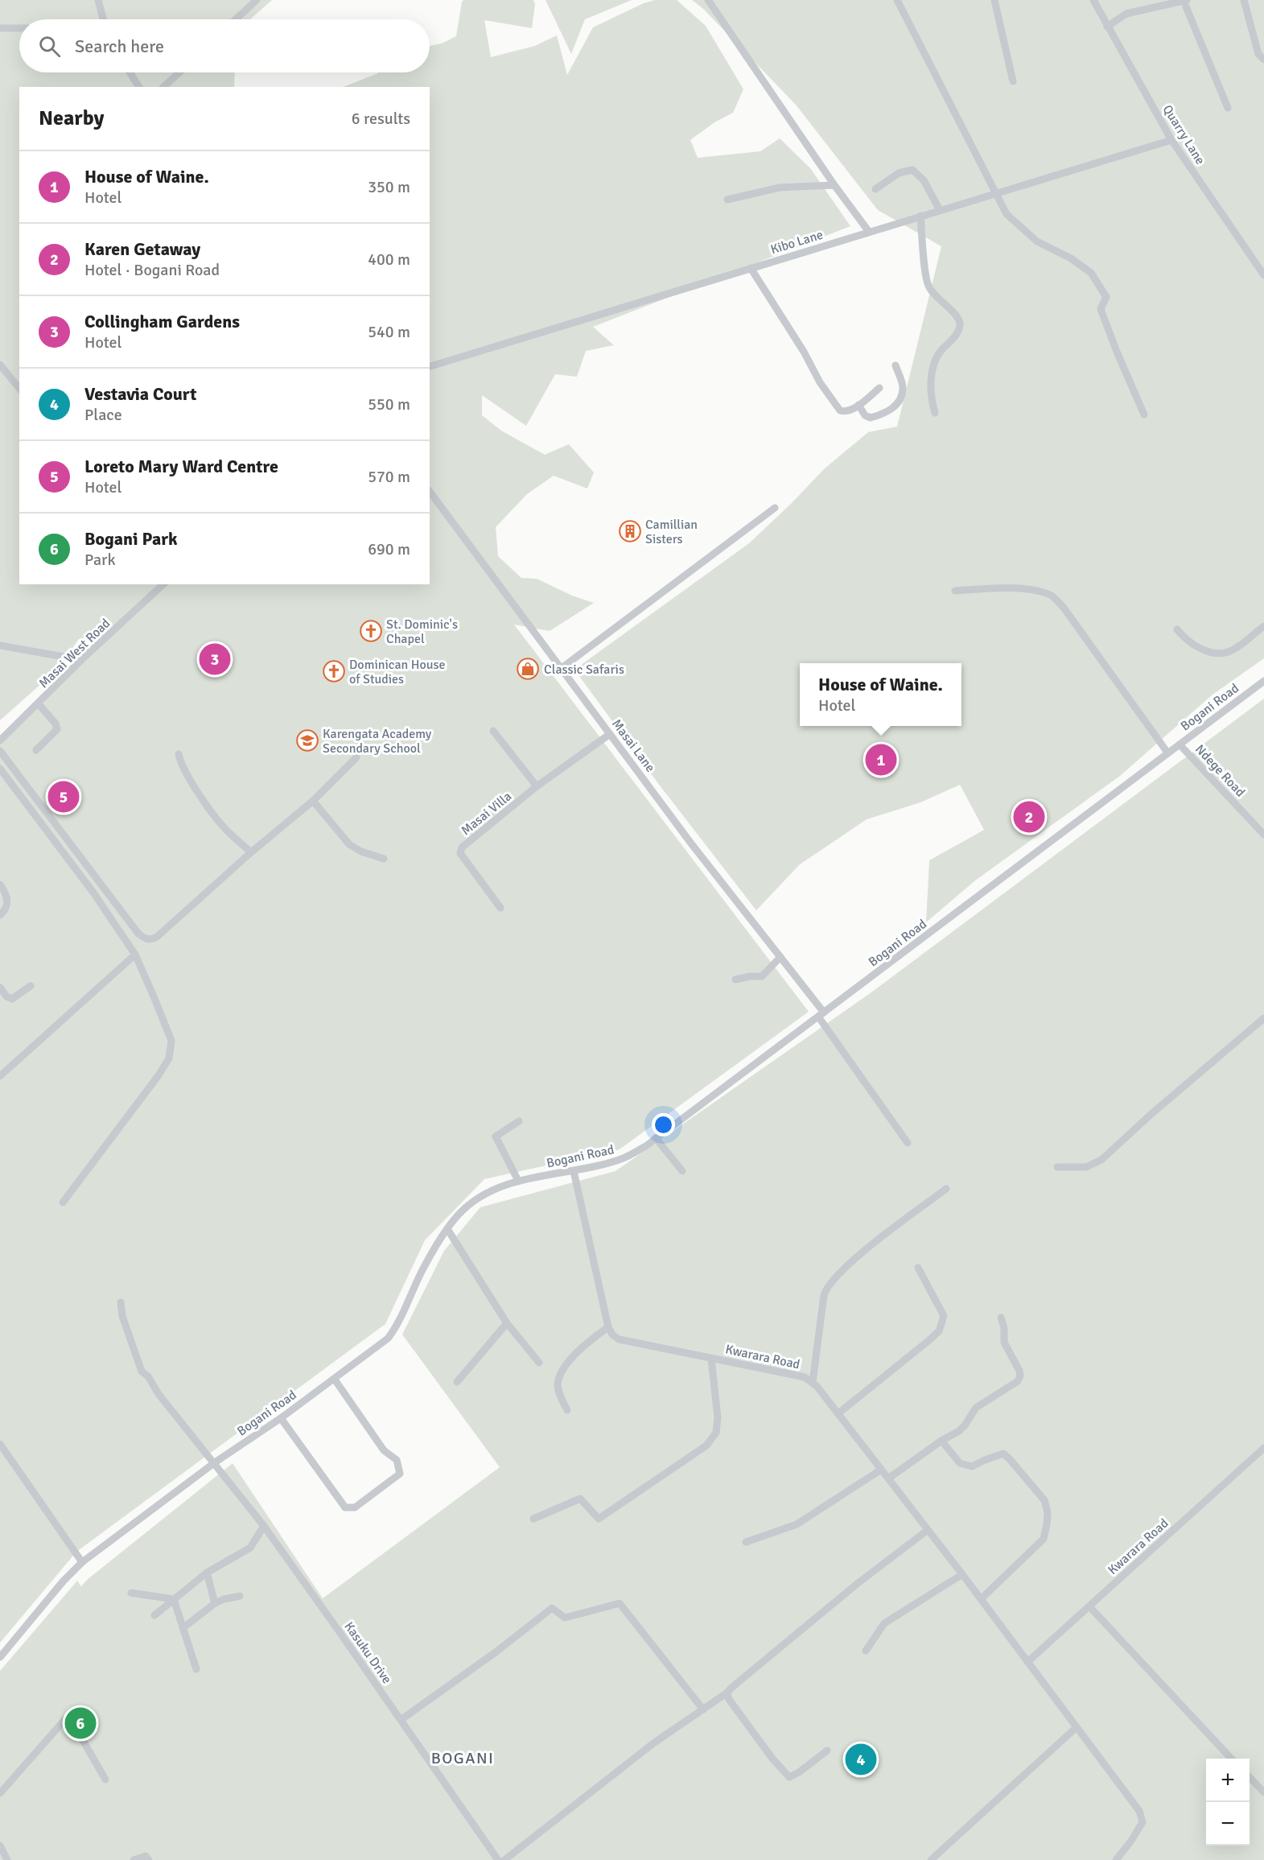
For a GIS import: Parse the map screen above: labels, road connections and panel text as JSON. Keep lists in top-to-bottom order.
{
  "streets": {
    "street": [
      "Quarry Lane",
      "Kibo Lane",
      "Masai West Road",
      "Bogani Road",
      "Masai Lane",
      "Ndege Road",
      "Masai Villa",
      "Kwarara Road",
      "Kasuku Drive"
    ]
  },
  "crossings": [
    ["Quarry Lane", "Kibo Lane"],
    ["Bogani Road", "Masai Lane"],
    ["Bogani Road", "Ndege Road"],
    ["Bogani Road", "Kasuku Drive"],
    ["Masai Lane", "Masai Villa"]
  ],
  "districts": ["BOGANI"],
  "places": {
    "building": ["Camillian Sisters"],
    "church": ["St. Dominic's Chapel", "Dominican House of Studies"],
    "shop": ["Classic Safaris"],
    "school or university": ["Karengata Academy Secondary School"]
  },
  "page": {
    "search": "Search here",
    "heading": ["Nearby", "6 results"],
    "list": [
      {
        "mark": "1",
        "name": "House of Waine.",
        "note": "Hotel",
        "value": "350 m"
      },
      {
        "mark": "2",
        "name": "Karen Getaway",
        "note": "Hotel · Bogani Road",
        "value": "400 m"
      },
      {
        "mark": "3",
        "name": "Collingham Gardens",
        "note": "Hotel",
        "value": "540 m"
      },
      {
        "mark": "4",
        "name": "Vestavia Court",
        "note": "Place",
        "value": "550 m"
      },
      {
        "mark": "5",
        "name": "Loreto Mary Ward Centre",
        "note": "Hotel",
        "value": "570 m"
      },
      {
        "mark": "6",
        "name": "Bogani Park",
        "note": "Park",
        "value": "690 m"
      }
    ],
    "pins": [
      "3",
      "1",
      "5",
      "2",
      "6",
      "4"
    ],
    "popup": ["House of Waine.", "Hotel"],
    "map_buttons": ["+", "−"]
  }
}
